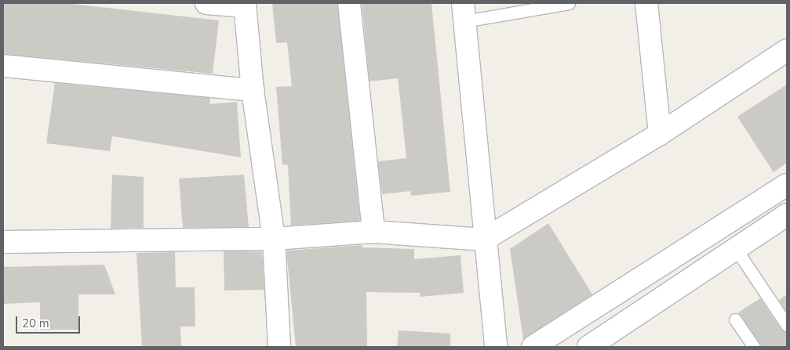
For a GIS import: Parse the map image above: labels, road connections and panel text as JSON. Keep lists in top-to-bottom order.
{
  "scale_bar": "20 m"
}
